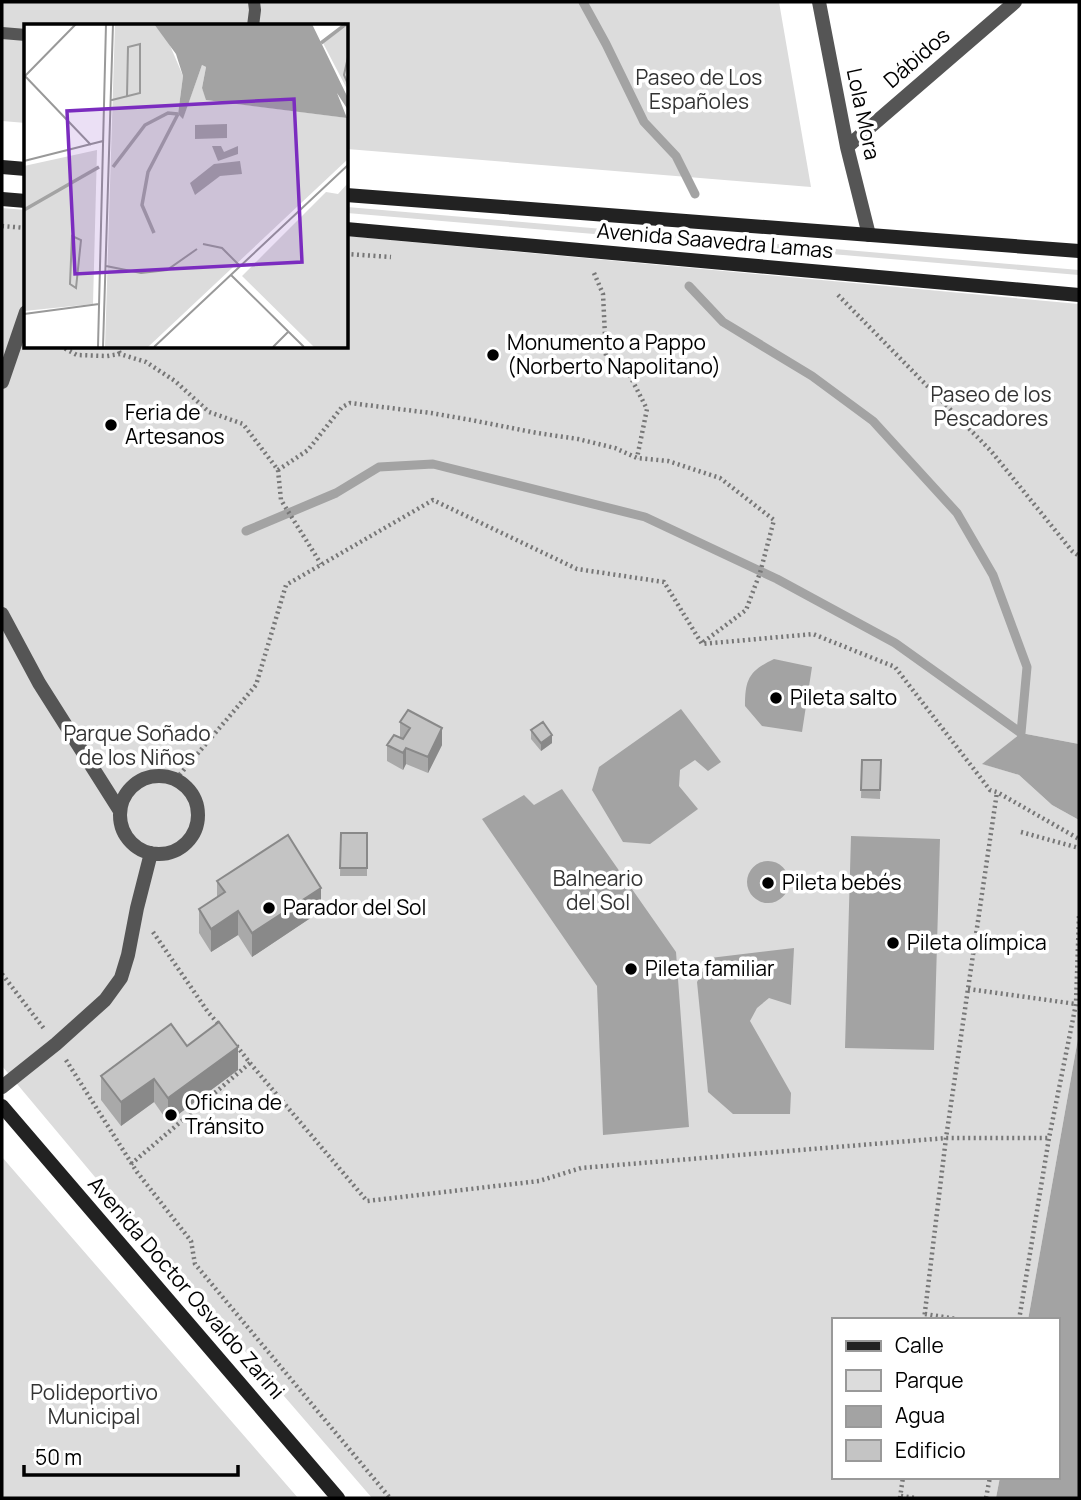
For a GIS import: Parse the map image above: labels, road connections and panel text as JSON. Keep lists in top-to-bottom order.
{
  "streets": {
    "main road": ["Avenida Saavedra Lamas", "Avenida Doctor Osvaldo Zarini"],
    "street": ["Dábidos", "Lola Mora"]
  },
  "crossings": [
    ["Dábidos", "Lola Mora"],
    ["Lola Mora", "Avenida Saavedra Lamas"]
  ],
  "parks": [
    "Paseo de Los Españoles",
    "Paseo de los Pescadores",
    "Parque Soñado de los Niños",
    "Balneario del Sol",
    "Polideportivo Municipal"
  ],
  "places": [
    "Monumento a Pappo (Norberto Napolitano)",
    "Feria de Artesanos",
    "Pileta salto",
    "Pileta bebés",
    "Parador del Sol",
    "Pileta olímpica",
    "Pileta familiar",
    "Oficina de Tránsito"
  ],
  "legend": [
    "Calle",
    "Parque",
    "Agua",
    "Edificio"
  ],
  "scale_bar": "50 m"
}
